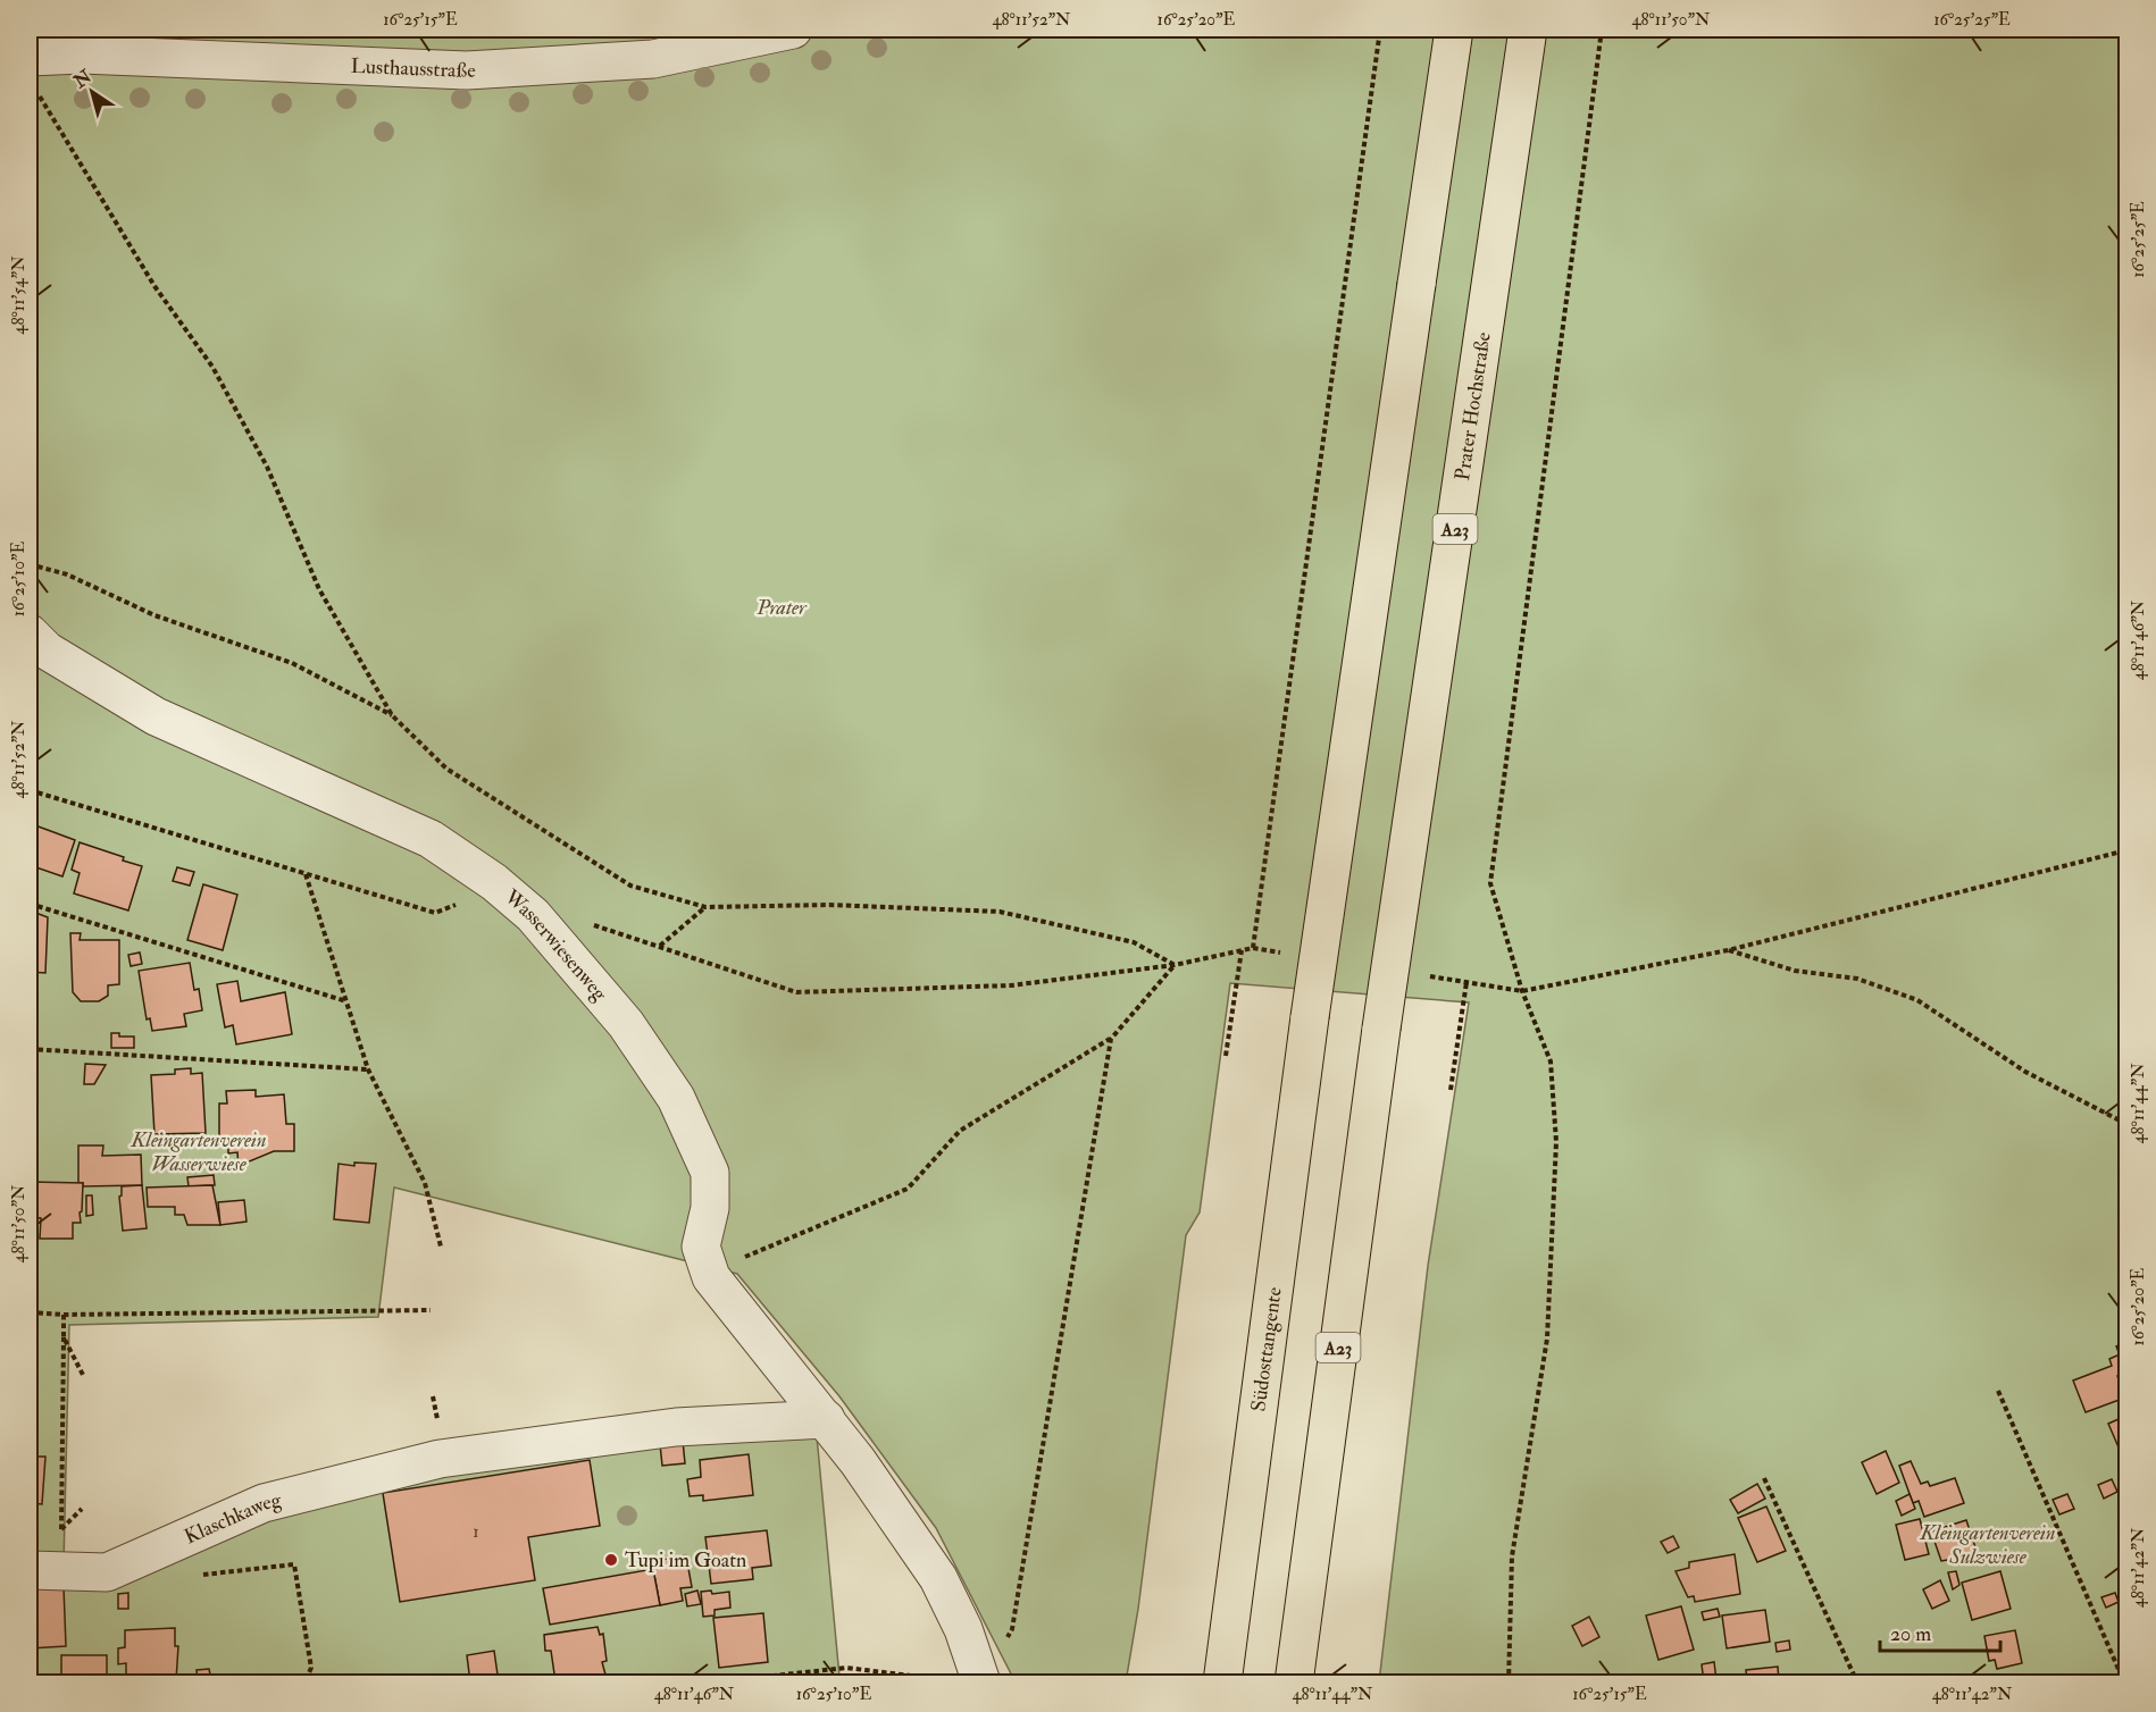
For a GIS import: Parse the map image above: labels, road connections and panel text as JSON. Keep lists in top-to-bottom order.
{
  "streets": {
    "highway": ["Prater Hochstraße", "A23", "Südosttangente"],
    "street": ["Lusthausstraße", "Wasserwiesenweg", "Klaschkaweg"]
  },
  "crossings": [
    ["Wasserwiesenweg", "Klaschkaweg"]
  ],
  "parks": ["Prater", "Kleingartenverein Wasserwiese", "Kleingartenverein Sulzwiese"],
  "places": ["Tupi im Goatn"],
  "house_numbers": ["1"],
  "scale_bar": "20 m",
  "north": "top left",
  "coordinates": [
    "16°25'15\"E",
    "48°11'52\"N",
    "16°25'20\"E",
    "48°11'50\"N",
    "16°25'25\"E",
    "48°11'54\"N",
    "16°25'10\"E",
    "48°11'46\"N",
    "48°11'44\"N",
    "48°11'42\"N"
  ]
}
